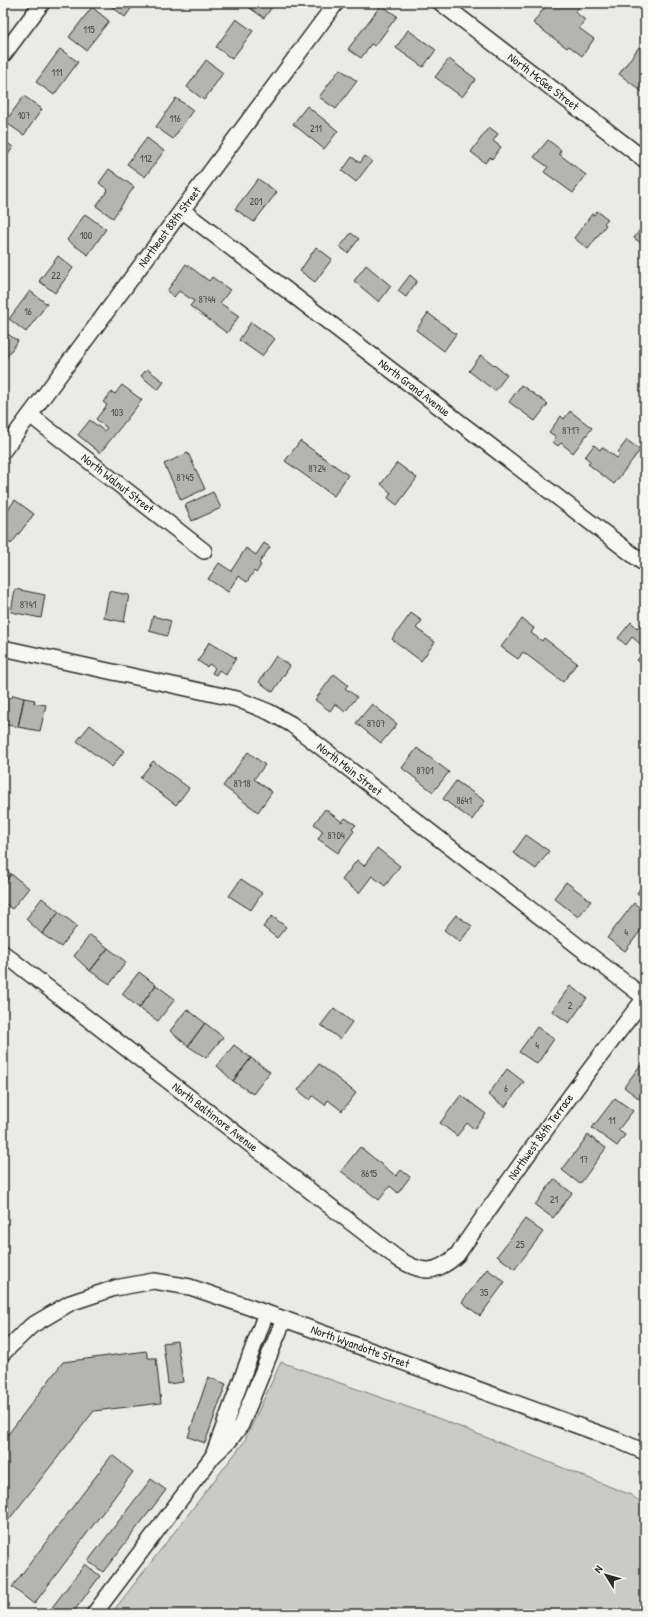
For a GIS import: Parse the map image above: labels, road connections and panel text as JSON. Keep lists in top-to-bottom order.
{
  "streets": {
    "street": [
      "North McGee Street",
      "Northeast 88th Street",
      "North Grand Avenue",
      "North Walnut Street",
      "North Main Street",
      "North Baltimore Avenue",
      "Northwest 86th Terrace",
      "North Wyandotte Street"
    ]
  },
  "crossings": [
    ["Northeast 88th Street", "North Grand Avenue"],
    ["Northeast 88th Street", "North Walnut Street"],
    ["North Main Street", "Northwest 86th Terrace"],
    ["North Baltimore Avenue", "Northwest 86th Terrace"]
  ],
  "house_numbers": [
    "115",
    "111",
    "107",
    "116",
    "211",
    "112",
    "201",
    "100",
    "22",
    "8744",
    "16",
    "103",
    "8717",
    "8724",
    "8745",
    "8741",
    "8707",
    "8701",
    "8718",
    "8641",
    "8704",
    "4",
    "2",
    "4",
    "6",
    "11",
    "17",
    "8615",
    "21",
    "25",
    "35"
  ],
  "north": "top left"
}
